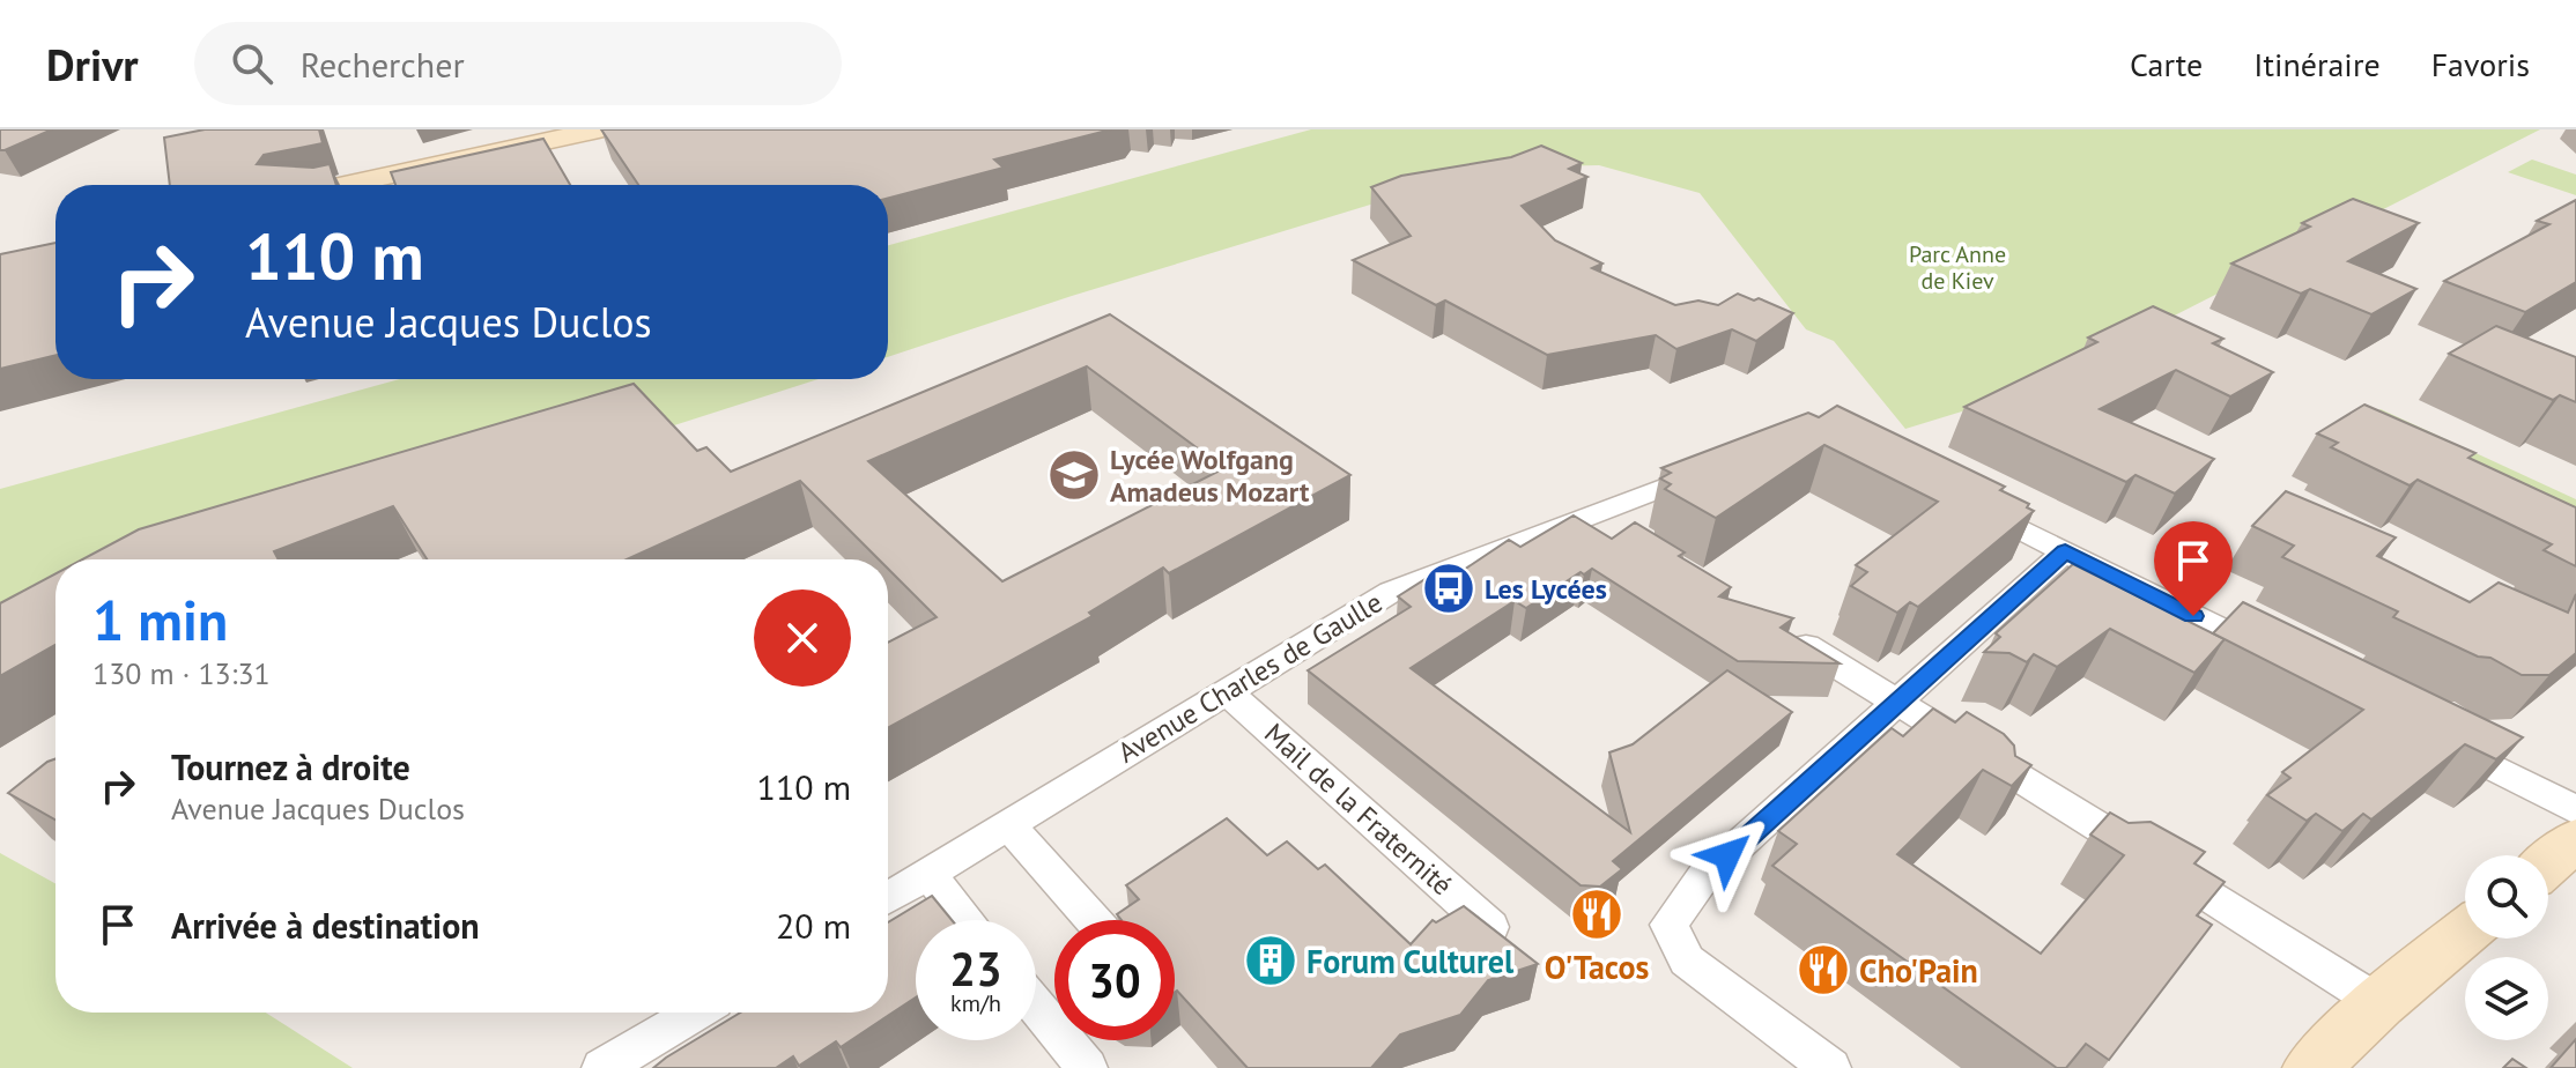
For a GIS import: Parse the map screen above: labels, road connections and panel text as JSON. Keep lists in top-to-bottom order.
{
  "streets": {
    "street": ["Avenue Charles de Gaulle", "Mail de la Fraternité"]
  },
  "crossings": [
    ["Avenue Charles de Gaulle", "Mail de la Fraternité"]
  ],
  "parks": ["Parc Anne de Kiev"],
  "places": {
    "school or university": ["Lycée Wolfgang Amadeus Mozart"],
    "bus stop": ["Les Lycées"],
    "restaurant": ["O'Tacos", "Cho'Pain"],
    "building": ["Forum Culturel"]
  },
  "page": {
    "header": "Drivr",
    "search": "Rechercher",
    "nav": ["Carte", "Itinéraire", "Favoris"],
    "turn": ["110 m", "Avenue Jacques Duclos"],
    "heading": ["1 min", "130 m · 13:31"],
    "list": [
      {
        "name": "Tournez à droite",
        "note": "Avenue Jacques Duclos",
        "value": "110 m"
      },
      {
        "name": "Arrivée à destination",
        "value": "20 m"
      }
    ],
    "speed": "23 km/h",
    "limit": "30"
  }
}
